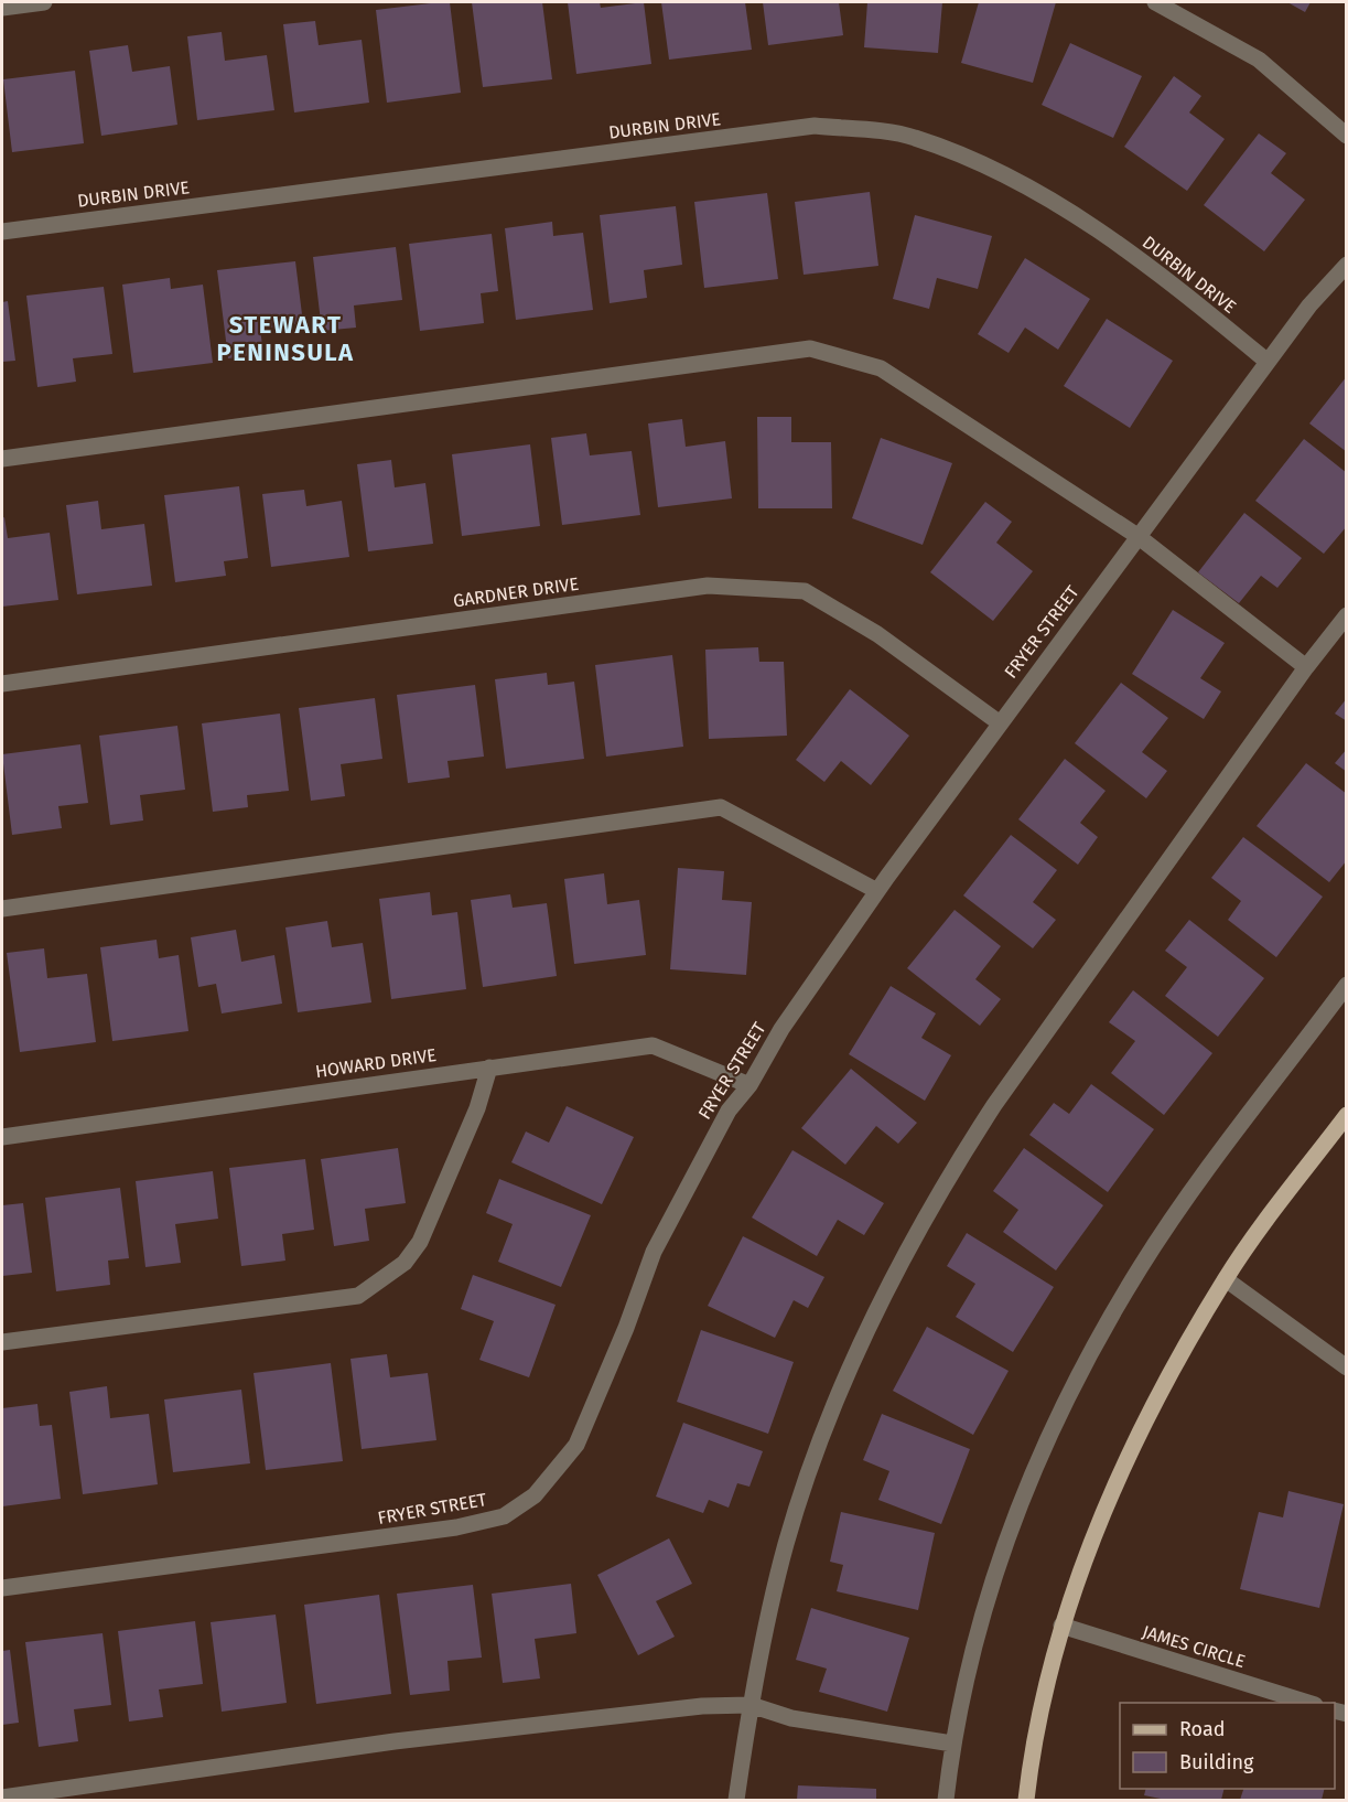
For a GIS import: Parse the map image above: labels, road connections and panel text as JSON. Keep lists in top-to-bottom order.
{
  "streets": {
    "street": [
      "DURBIN DRIVE",
      "GARDNER DRIVE",
      "FRYER STREET",
      "HOWARD DRIVE",
      "JAMES CIRCLE"
    ]
  },
  "crossings": [
    ["DURBIN DRIVE", "FRYER STREET"],
    ["GARDNER DRIVE", "FRYER STREET"],
    ["FRYER STREET", "HOWARD DRIVE"]
  ],
  "districts": ["STEWART PENINSULA"],
  "legend": ["Road", "Building"]
}
